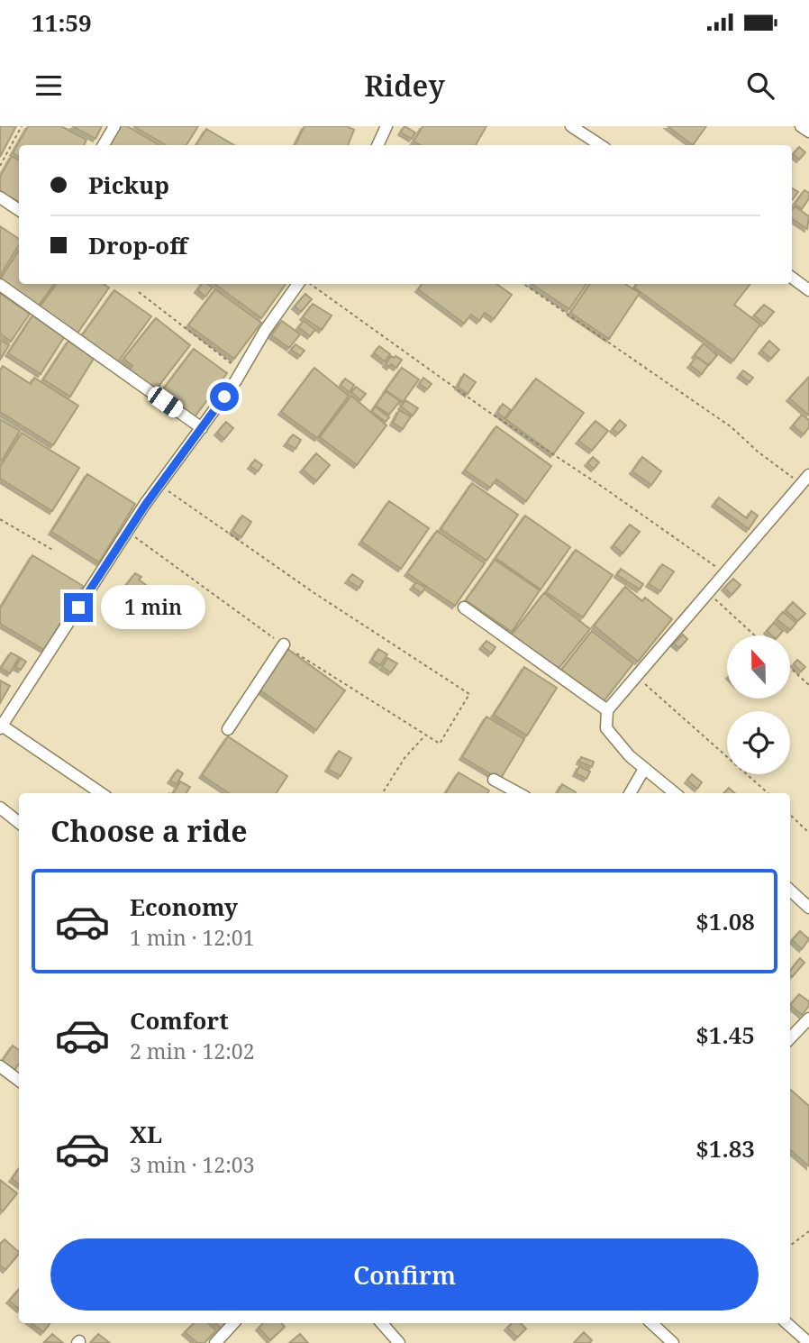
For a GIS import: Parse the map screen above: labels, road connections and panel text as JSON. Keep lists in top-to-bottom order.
{
  "north": "top",
  "page": {
    "status": "11:59",
    "header": "Ridey",
    "banner": ["Pickup", "Drop-off"],
    "bubble": "1 min",
    "heading": "Choose a ride",
    "list": [
      {
        "name": "Economy",
        "note": "1 min · 12:01",
        "value": "$1.08"
      },
      {
        "name": "Comfort",
        "note": "2 min · 12:02",
        "value": "$1.45"
      },
      {
        "name": "XL",
        "note": "3 min · 12:03",
        "value": "$1.83"
      }
    ],
    "buttons": "Confirm"
  }
}
